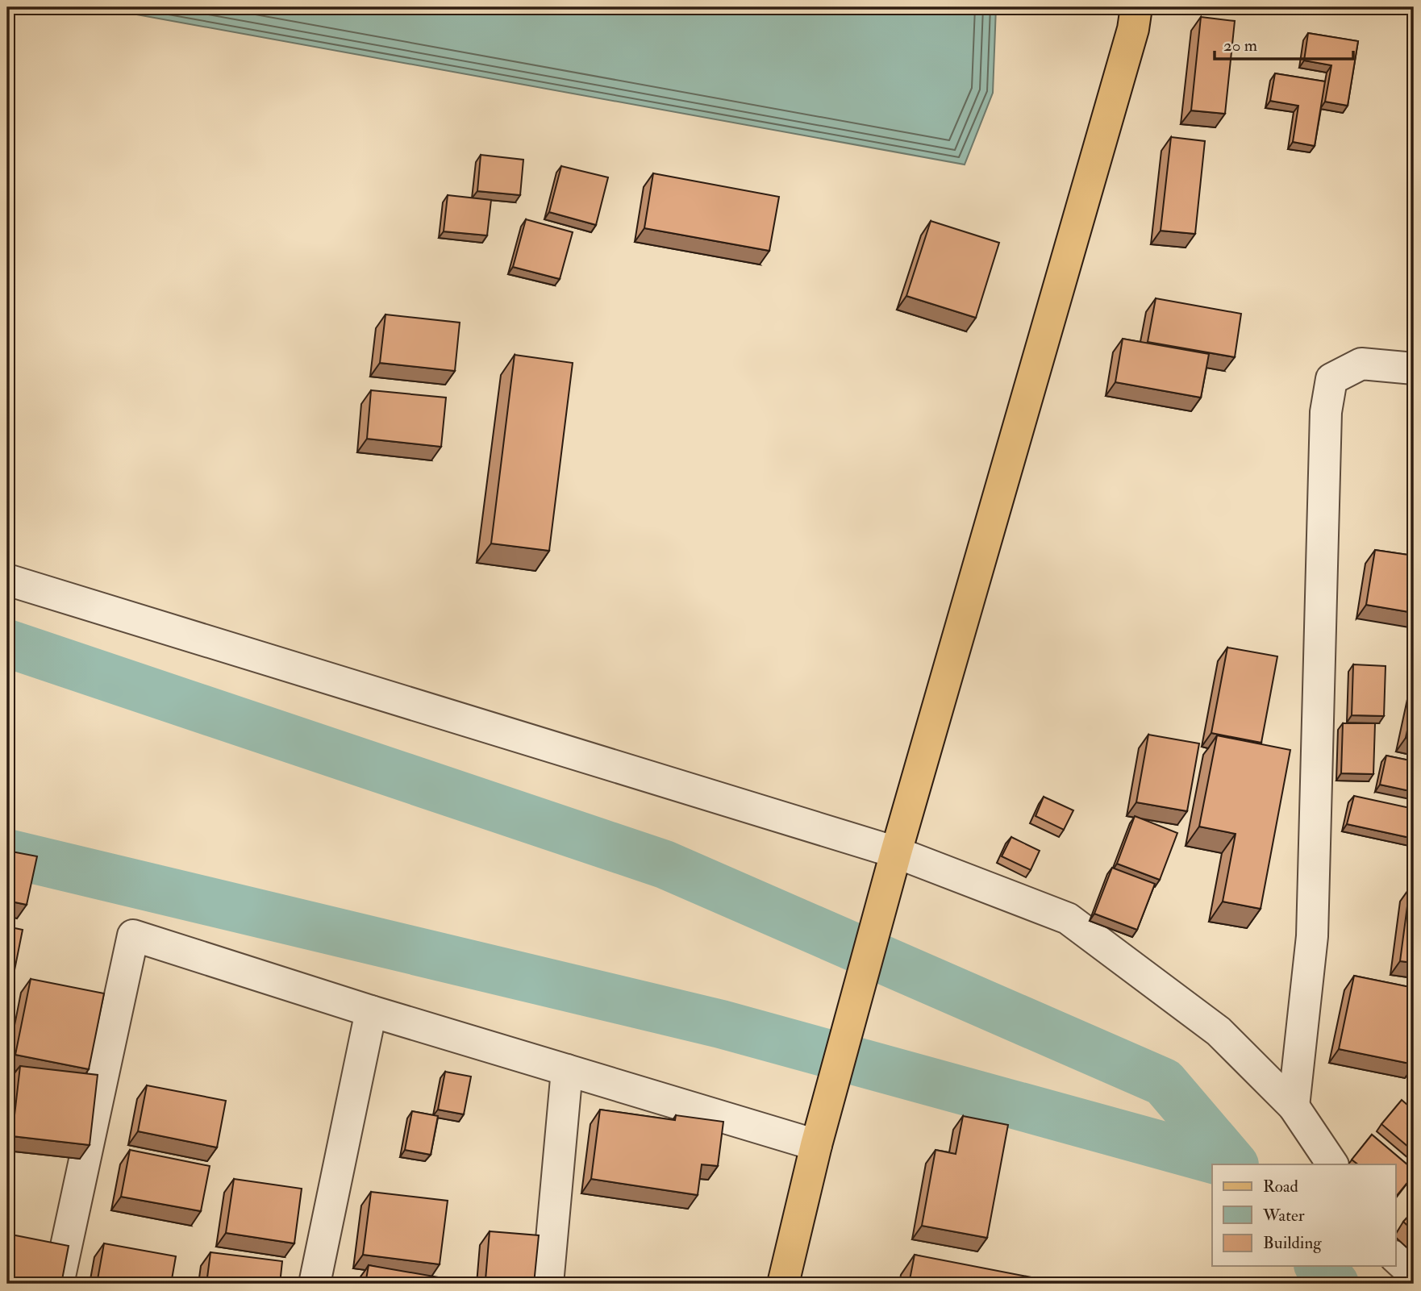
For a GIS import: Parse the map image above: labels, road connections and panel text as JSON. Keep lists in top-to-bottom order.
{
  "legend": ["Road", "Water", "Building"],
  "scale_bar": "20 m"
}
